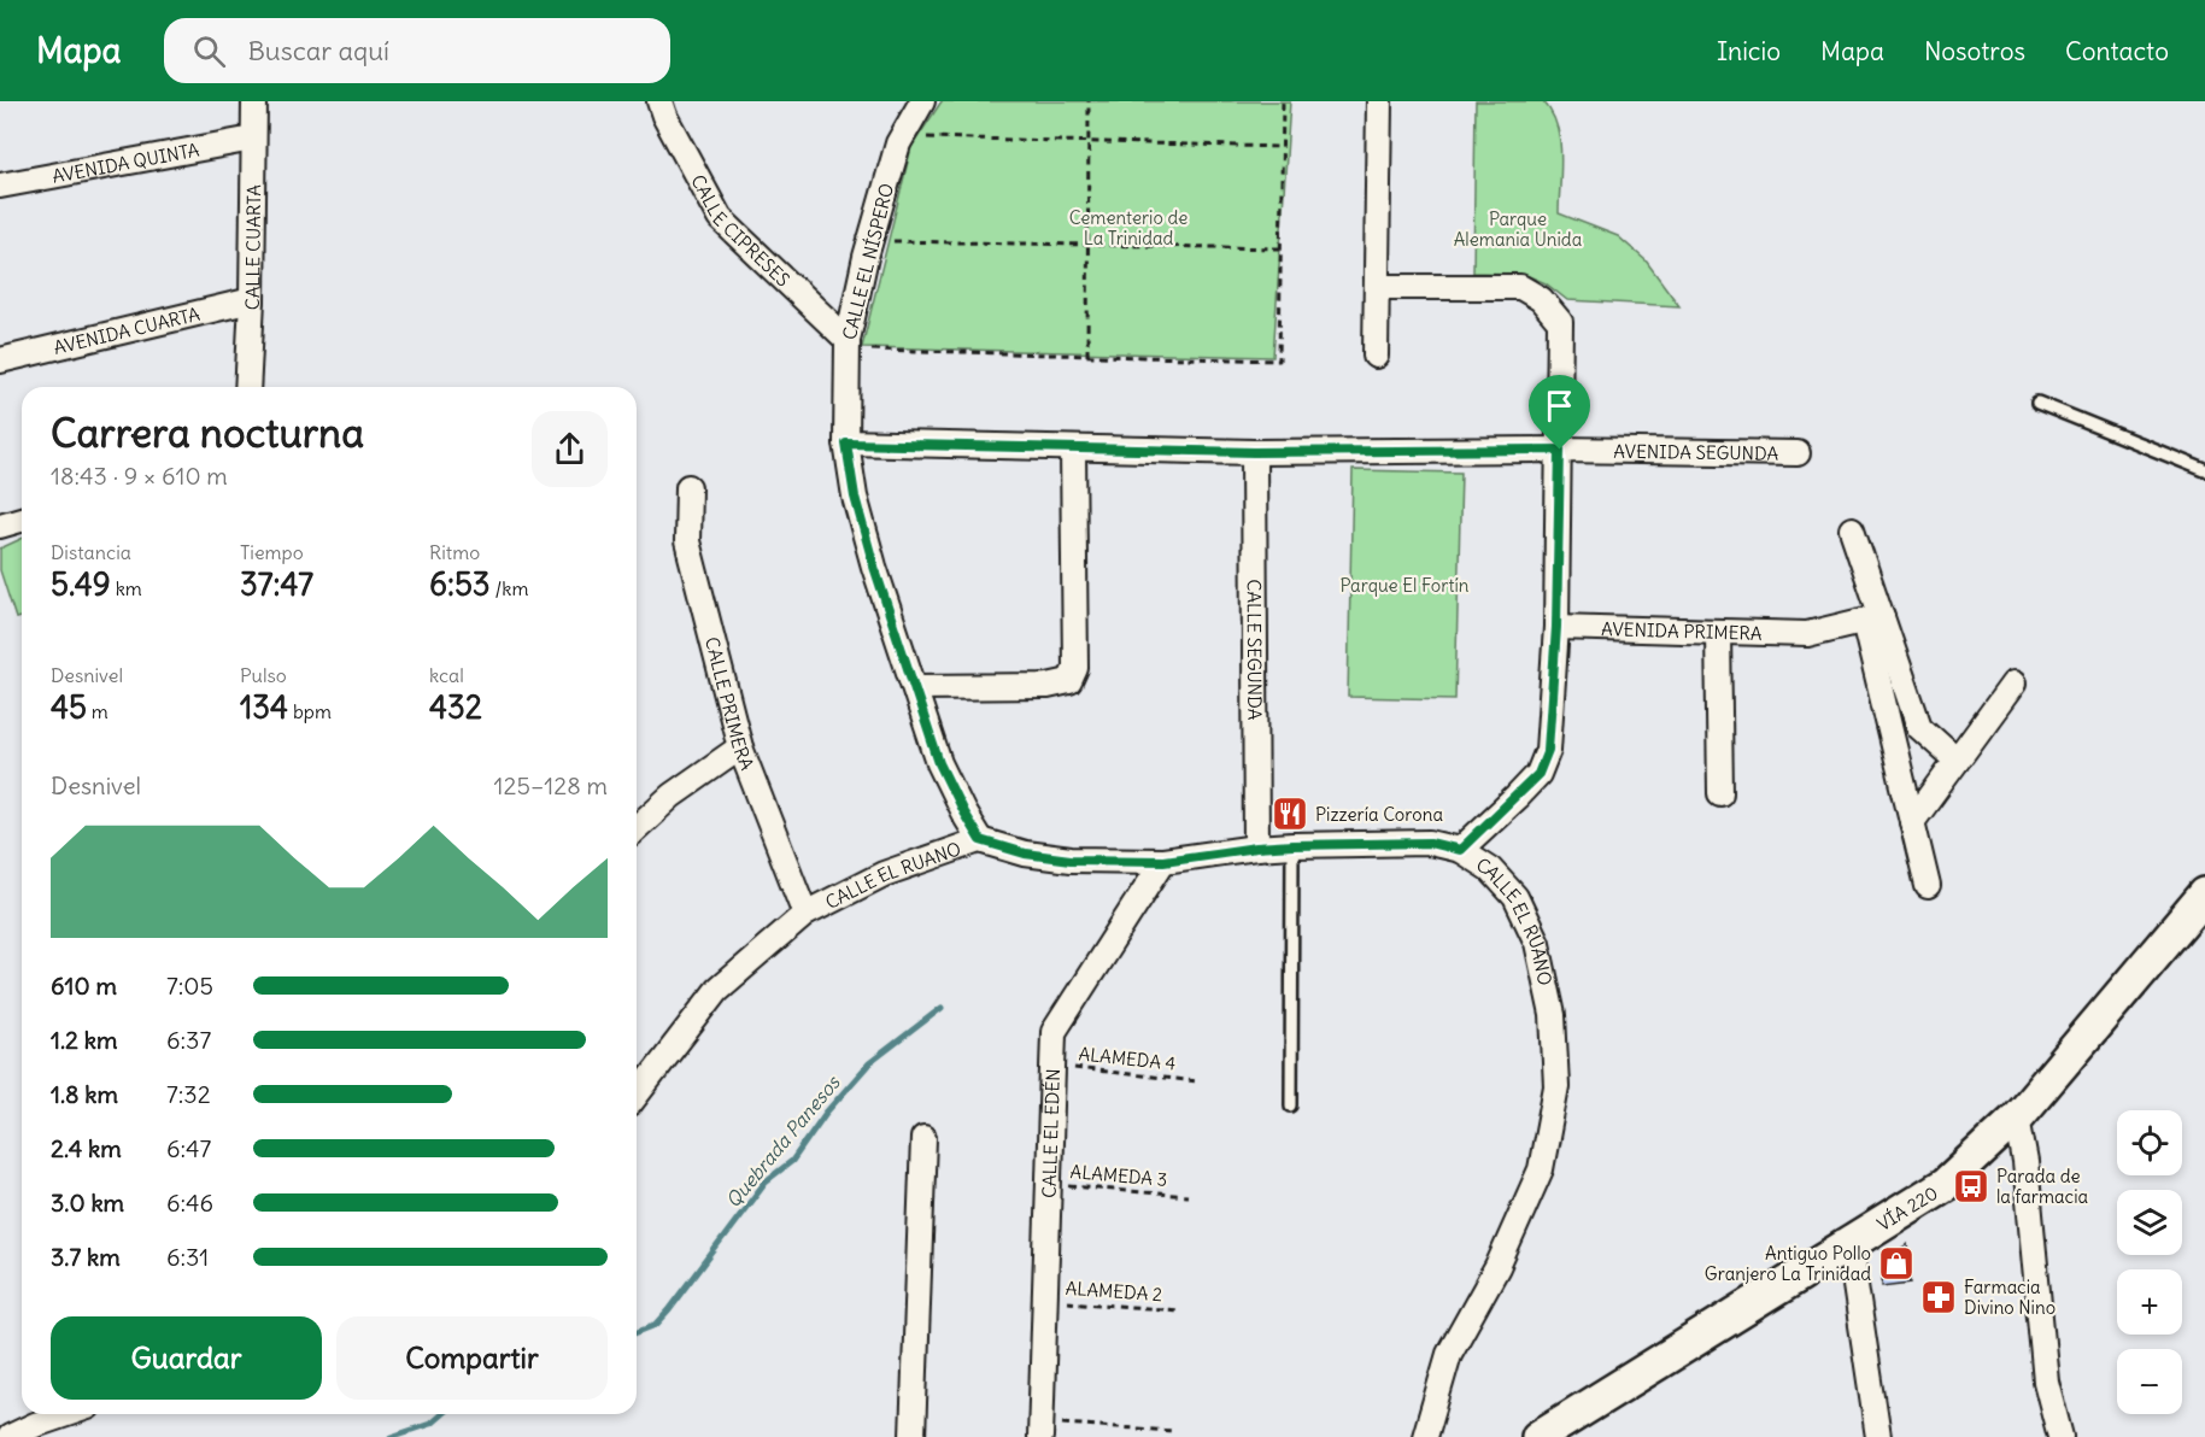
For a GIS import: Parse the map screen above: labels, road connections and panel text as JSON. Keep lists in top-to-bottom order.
{
  "streets": {
    "main road": ["VÍA 220"],
    "street": [
      "AVENIDA QUINTA",
      "CALLE CIPRESES",
      "CALLE CUARTA",
      "CALLE EL NÍSPERO",
      "AVENIDA CUARTA",
      "AVENIDA SEGUNDA",
      "AVENIDA PRIMERA",
      "CALLE SEGUNDA",
      "CALLE PRIMERA",
      "CALLE EL RUANO",
      "CALLE EL EDÉN"
    ],
    "path": ["ALAMEDA 4", "ALAMEDA 3", "ALAMEDA 2"]
  },
  "crossings": [
    ["AVENIDA QUINTA", "CALLE CUARTA"],
    ["CALLE CIPRESES", "CALLE EL NÍSPERO"],
    ["CALLE CUARTA", "AVENIDA CUARTA"],
    ["CALLE EL NÍSPERO", "AVENIDA SEGUNDA"],
    ["CALLE EL NÍSPERO", "CALLE EL RUANO"],
    ["AVENIDA SEGUNDA", "CALLE SEGUNDA"],
    ["CALLE SEGUNDA", "CALLE EL RUANO"],
    ["CALLE PRIMERA", "CALLE EL RUANO"],
    ["CALLE EL RUANO", "CALLE EL EDÉN"],
    ["ALAMEDA 4", "CALLE EL EDÉN"],
    ["CALLE EL EDÉN", "ALAMEDA 3"],
    ["CALLE EL EDÉN", "ALAMEDA 2"]
  ],
  "water": ["Quebrada Panesos"],
  "parks": ["Cementerio de La Trinidad", "Parque Alemania Unida", "Parque El Fortín"],
  "places": {
    "restaurant": ["Pizzería Corona"],
    "bus stop": ["Parada de la farmacia"],
    "shop": ["Antiguo Pollo Granjero La Trinidad"],
    "pharmacy": ["Farmacia Divino Nino"]
  },
  "page": {
    "header": "Mapa",
    "search": "Buscar aquí",
    "nav": [
      "Inicio",
      "Mapa",
      "Nosotros",
      "Contacto"
    ],
    "heading": ["Carrera nocturna", "18:43 · 9 × 610 m"],
    "stats": [
      ["Distancia", "5.49 km"],
      ["Tiempo", "37:47"],
      ["Ritmo", "6:53 /km"],
      ["Desnivel", "45 m"],
      ["Pulso", "134 bpm"],
      ["kcal", "432"]
    ],
    "chart": ["Desnivel", "125–128 m"],
    "list": [
      {
        "name": "610 m",
        "note": "7:05"
      },
      {
        "name": "1.2 km",
        "note": "6:37"
      },
      {
        "name": "1.8 km",
        "note": "7:32"
      },
      {
        "name": "2.4 km",
        "note": "6:47"
      },
      {
        "name": "3.0 km",
        "note": "6:46"
      },
      {
        "name": "3.7 km",
        "note": "6:31"
      }
    ],
    "map_buttons": ["+", "−"],
    "buttons": ["Guardar", "Compartir"]
  }
}
